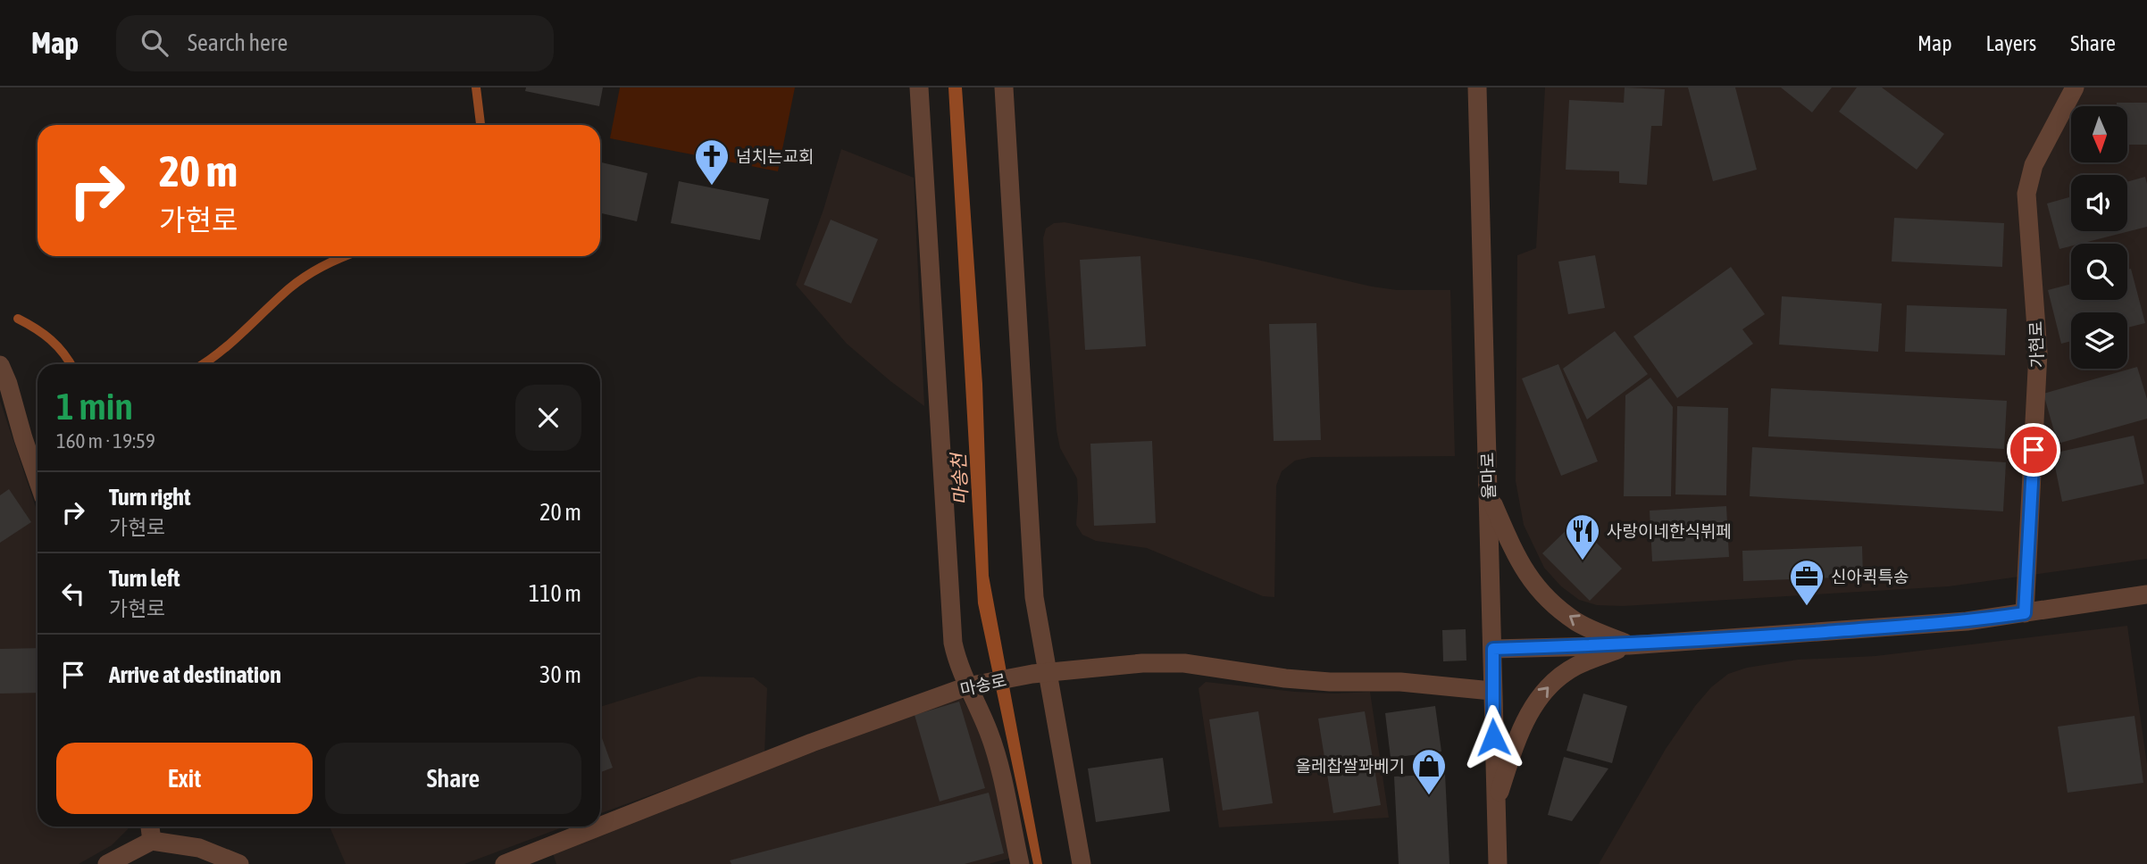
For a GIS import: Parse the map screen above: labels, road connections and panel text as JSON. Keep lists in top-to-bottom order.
{
  "streets": {
    "street": ["가현로", "율마로", "마송로"]
  },
  "crossings": [
    ["율마로", "마송로"]
  ],
  "water": ["마송천"],
  "places": {
    "church": ["넘치는교회"],
    "restaurant": ["사랑이네한식뷔페"],
    "office": ["신아퀵특송"],
    "shop": ["올레찹쌀꽈베기"]
  },
  "north": "bottom",
  "page": {
    "header": "Map",
    "search": "Search here",
    "nav": ["Map", "Layers", "Share"],
    "turn": ["20 m", "가현로"],
    "heading": ["1 min", "160 m · 19:59"],
    "list": [
      {
        "name": "Turn right",
        "note": "가현로",
        "value": "20 m"
      },
      {
        "name": "Turn left",
        "note": "가현로",
        "value": "110 m"
      },
      {
        "name": "Arrive at destination",
        "value": "30 m"
      }
    ],
    "buttons": ["Exit", "Share"]
  }
}
